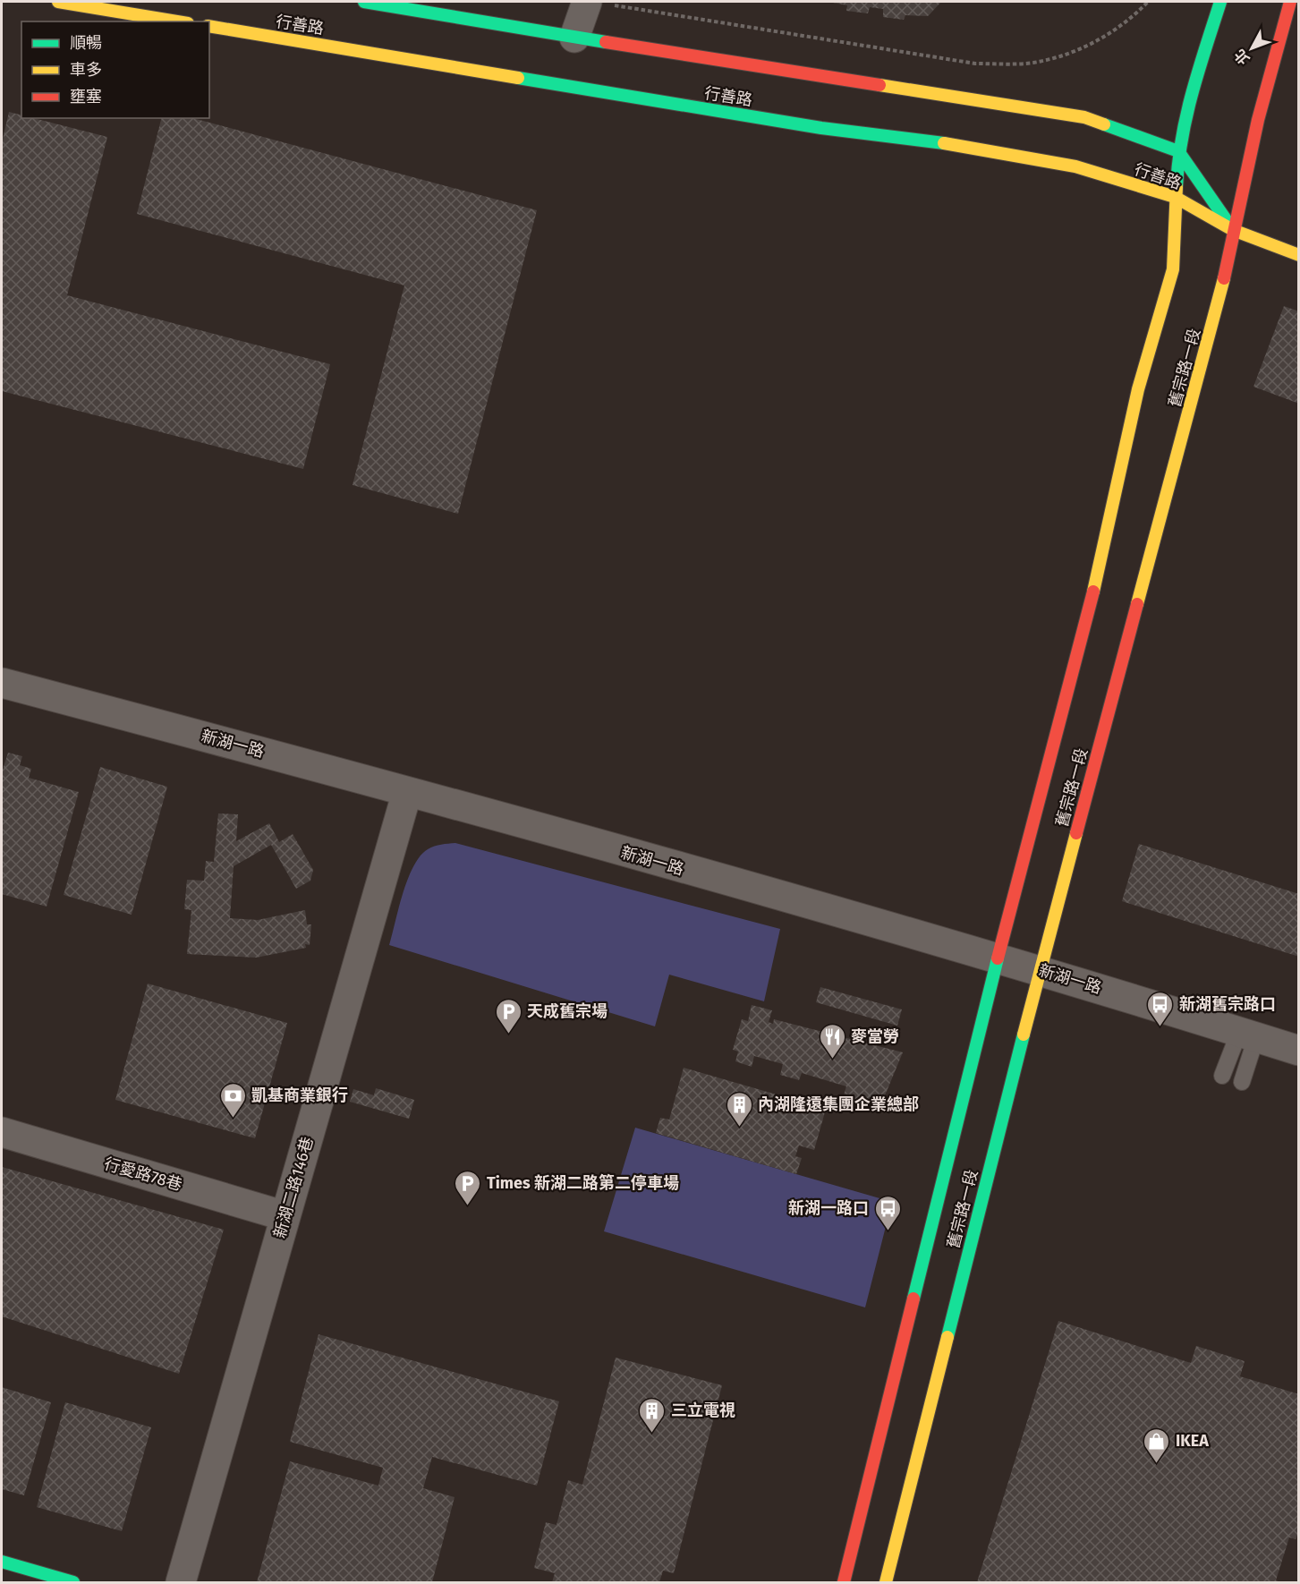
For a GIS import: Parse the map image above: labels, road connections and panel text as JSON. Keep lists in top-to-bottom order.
{
  "streets": {
    "main road": ["行善路", "舊宗路一段"],
    "street": ["新湖一路", "行愛路78巷", "新湖二路146巷"]
  },
  "crossings": [
    ["行善路", "舊宗路一段"],
    ["舊宗路一段", "新湖一路"],
    ["新湖一路", "新湖二路146巷"],
    ["行愛路78巷", "新湖二路146巷"]
  ],
  "places": {
    "bus stop": ["新湖舊宗路口", "新湖一路口"],
    "parking": ["天成舊宗場", "Times 新湖二路第二停車場"],
    "restaurant": ["麥當勞"],
    "bank": ["凱基商業銀行"],
    "building": ["內湖隆遠集團企業總部", "三立電視"],
    "shop": ["IKEA"]
  },
  "legend": ["順暢", "車多", "壅塞"],
  "north": "bottom left"
}
